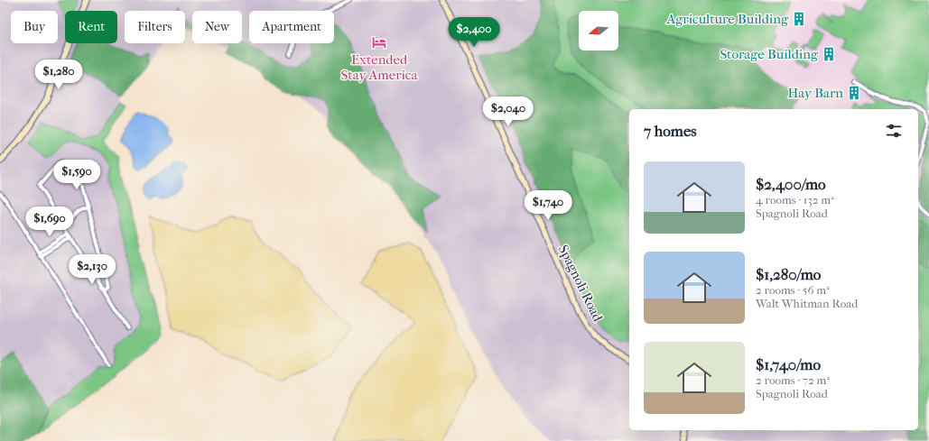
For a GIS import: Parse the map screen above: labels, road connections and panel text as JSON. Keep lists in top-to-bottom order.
{
  "streets": {
    "main road": ["Spagnoli Road"]
  },
  "places": {
    "building": ["Agriculture Building", "Storage Building", "Hay Barn"],
    "hotel": ["Extended Stay America"]
  },
  "north": "left",
  "page": {
    "chip": [
      "Buy",
      "Rent",
      "Filters",
      "New",
      "Apartment"
    ],
    "price": [
      "$2,400",
      "$1,280",
      "$2,040",
      "$1,590",
      "$1,740",
      "$1,690",
      "$2,130"
    ],
    "heading": "7 homes",
    "list": [
      {
        "name": "$2,400/mo",
        "note": "4 rooms · 132 m² · Spagnoli Road"
      },
      {
        "name": "$1,280/mo",
        "note": "2 rooms · 56 m² · Walt Whitman Road"
      },
      {
        "name": "$1,740/mo",
        "note": "2 rooms · 72 m² · Spagnoli Road"
      }
    ]
  }
}
